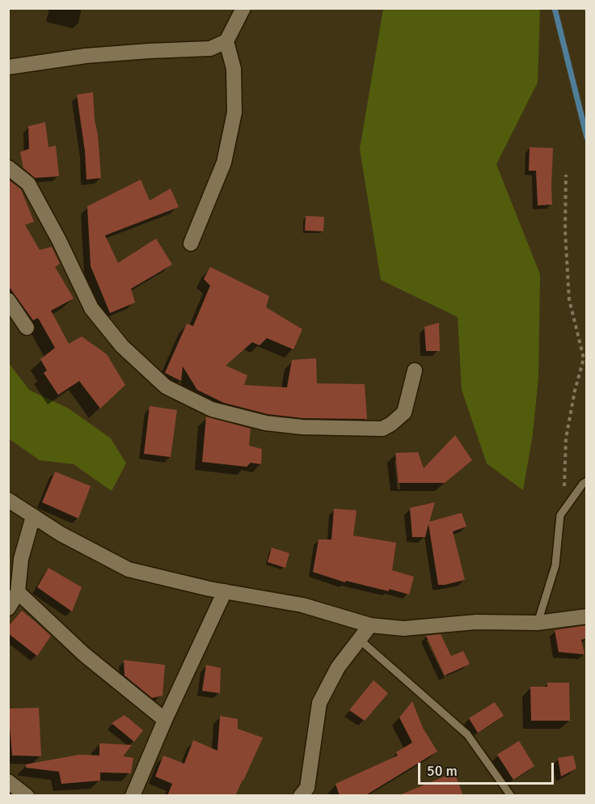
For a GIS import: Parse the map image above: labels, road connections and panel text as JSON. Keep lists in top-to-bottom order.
{
  "scale_bar": "50 m"
}
